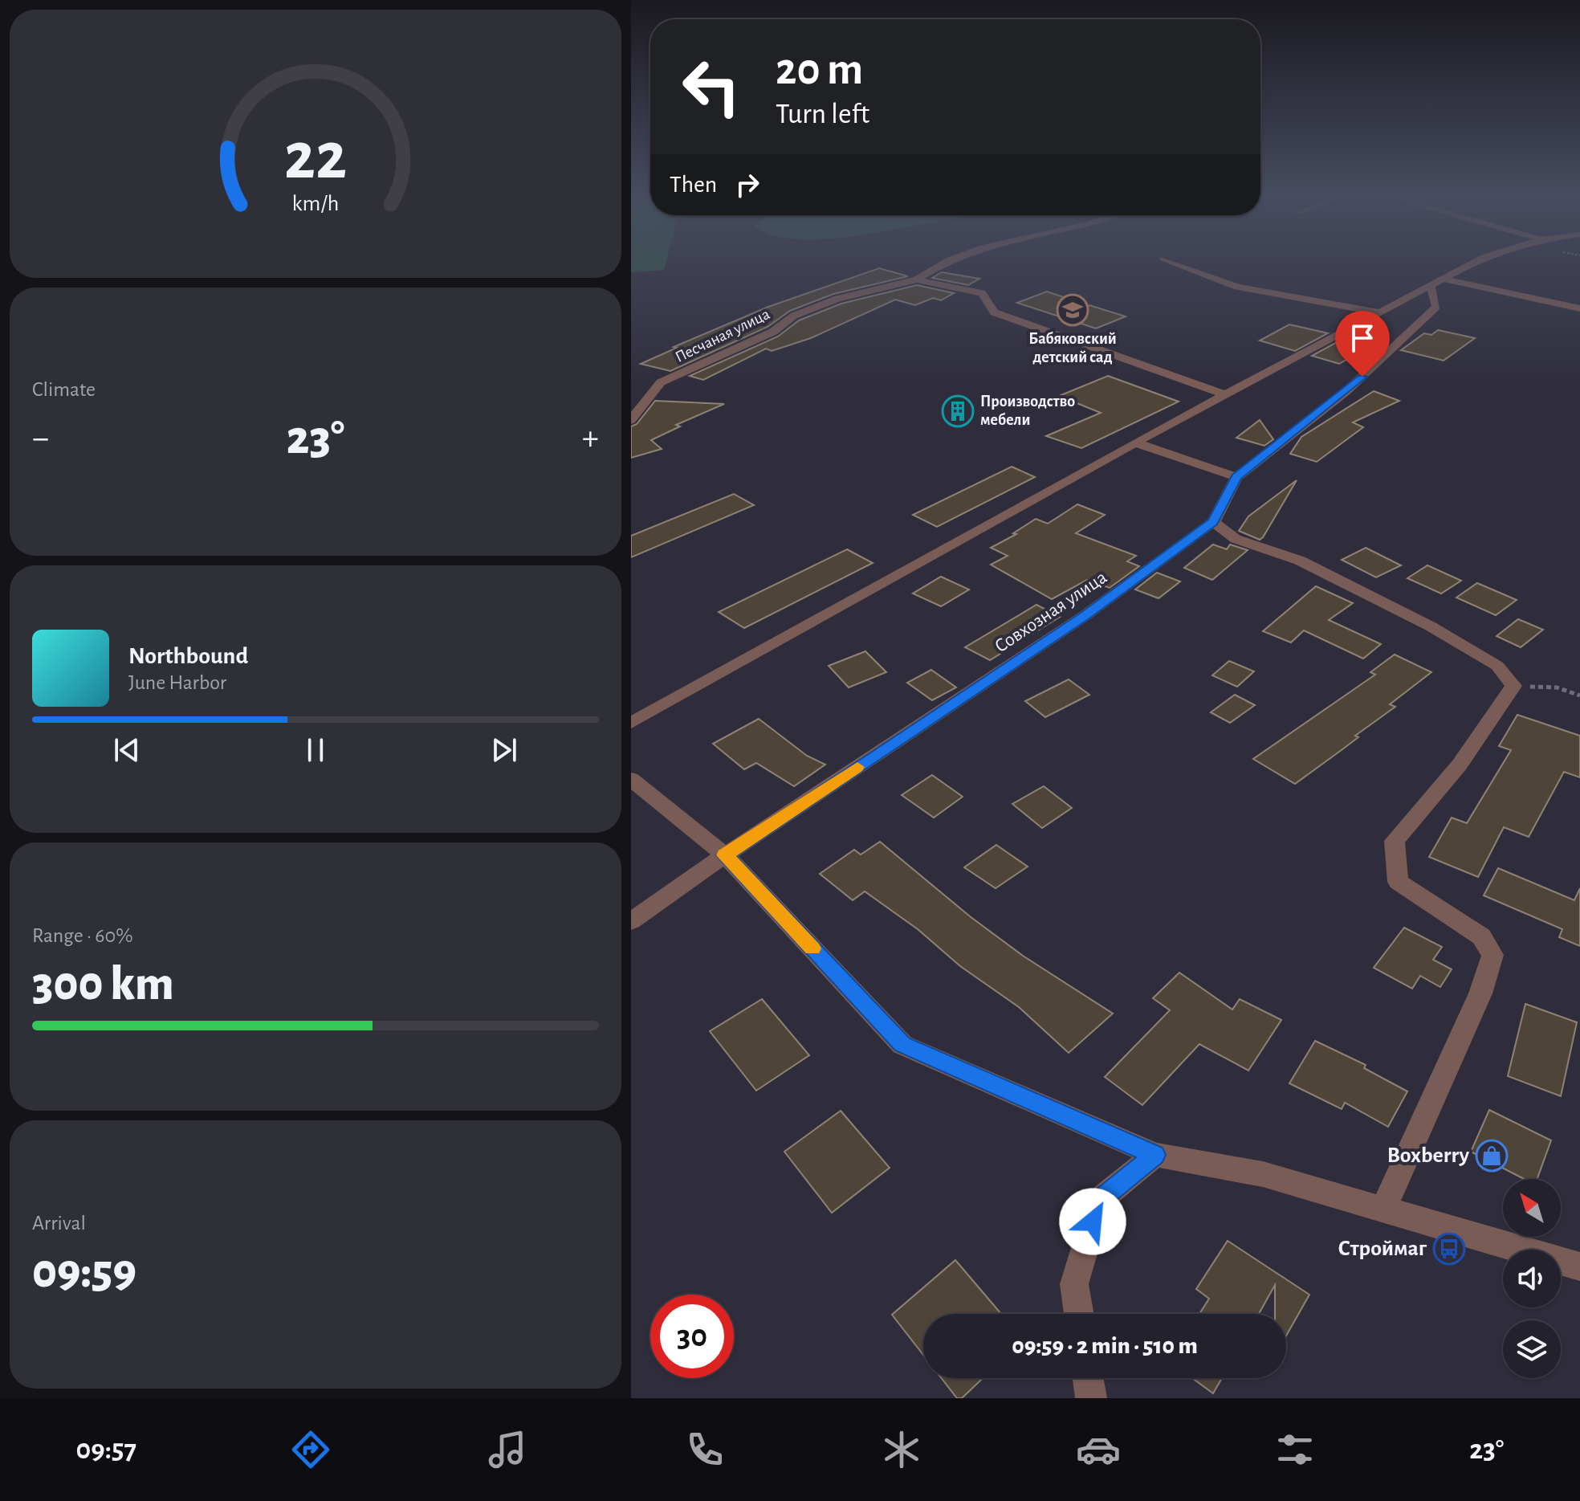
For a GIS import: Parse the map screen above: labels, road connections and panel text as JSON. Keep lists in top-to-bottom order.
{
  "streets": {
    "street": ["Песчаная улица", "Совхозная улица"]
  },
  "places": {
    "school or university": ["Бабяковский детский сад"],
    "building": ["Производство мебели"],
    "shop": ["Boxberry"],
    "bus stop": ["Строймаг"]
  },
  "north": "top left",
  "page": {
    "turn": ["20 m", "Turn left"],
    "then": "Then",
    "tile": [
      "Climate",
      ["Range · 60%", "300 km"],
      ["Arrival", "09:59"]
    ],
    "heat": ["−", "23°", "+"],
    "song": ["Northbound", "June Harbor"],
    "limit": "30",
    "trip": "09:59 · 2 min · 510 m",
    "tabs": ["09:57", "23°"],
    "gauge": ["22", "km/h"]
  }
}
